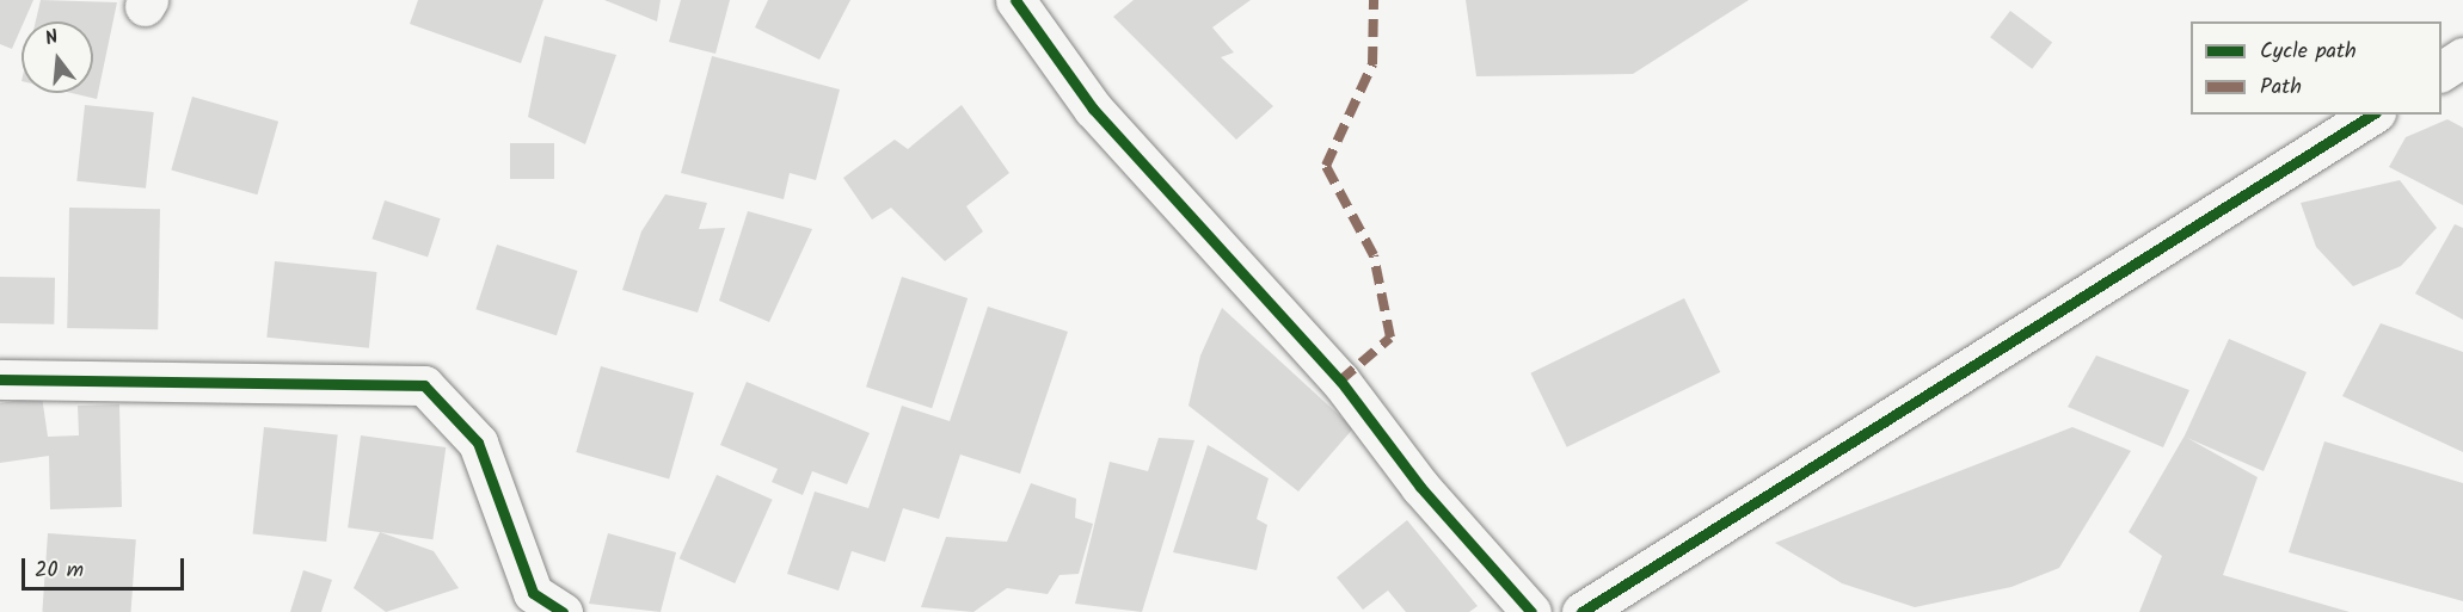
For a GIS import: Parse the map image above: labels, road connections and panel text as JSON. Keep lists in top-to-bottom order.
{
  "legend": ["Cycle path", "Path"],
  "scale_bar": "20 m",
  "north": "top"
}
